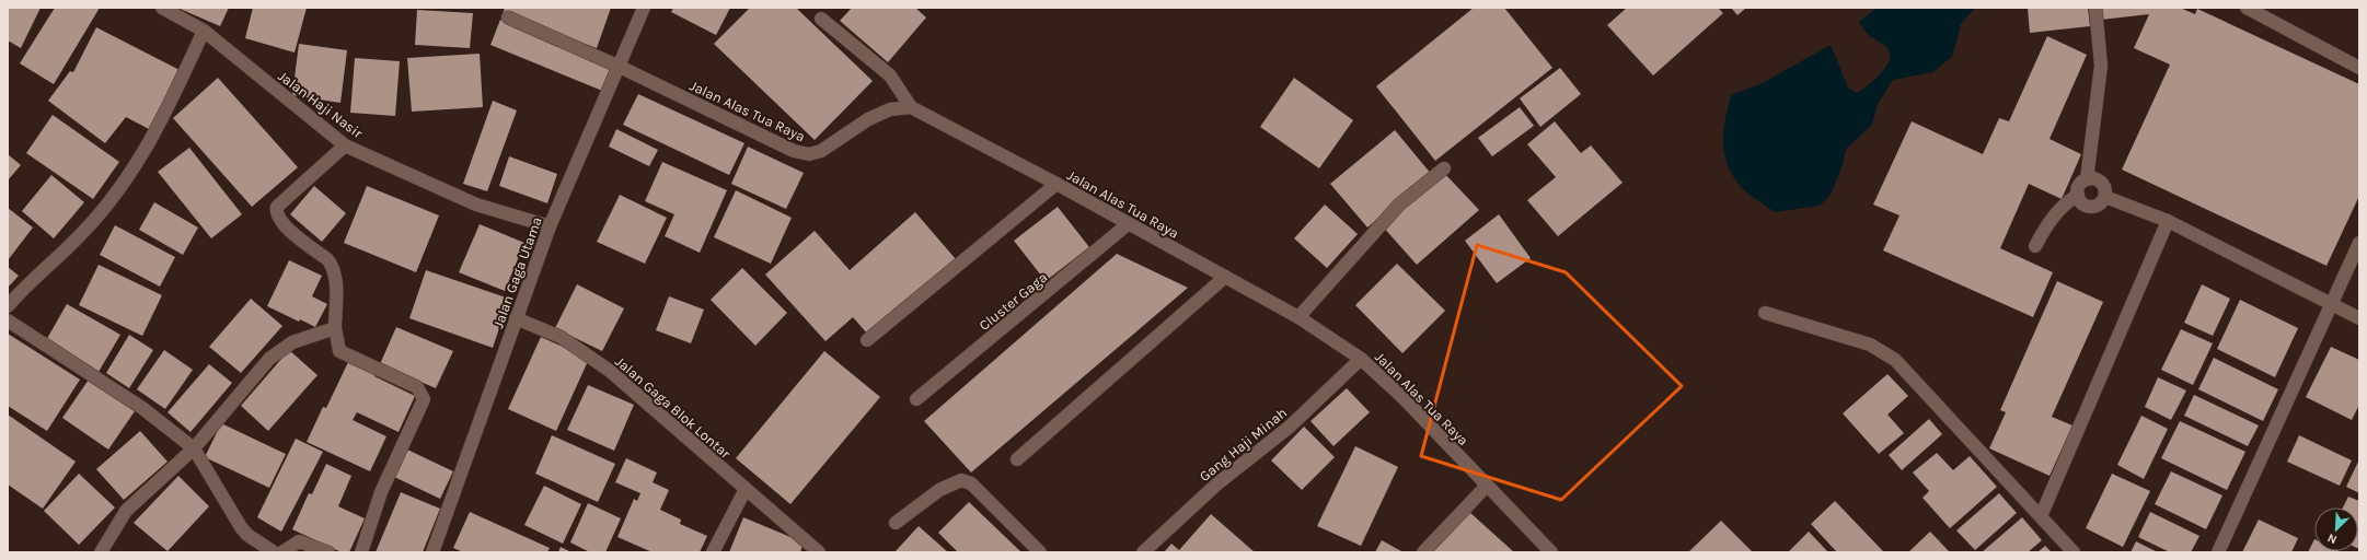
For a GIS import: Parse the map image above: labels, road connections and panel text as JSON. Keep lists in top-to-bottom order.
{
  "streets": {
    "street": [
      "Jalan Haji Nasir",
      "Jalan Alas Tua Raya",
      "Jalan Gaga Utama",
      "Cluster Gaga",
      "Jalan Gaga Blok Lontar",
      "Gang Haji Minah"
    ]
  },
  "crossings": [
    ["Jalan Haji Nasir", "Jalan Gaga Utama"],
    ["Jalan Alas Tua Raya", "Jalan Gaga Utama"],
    ["Jalan Alas Tua Raya", "Cluster Gaga"],
    ["Jalan Alas Tua Raya", "Gang Haji Minah"],
    ["Jalan Gaga Utama", "Jalan Gaga Blok Lontar"]
  ],
  "north": "bottom left"
}
